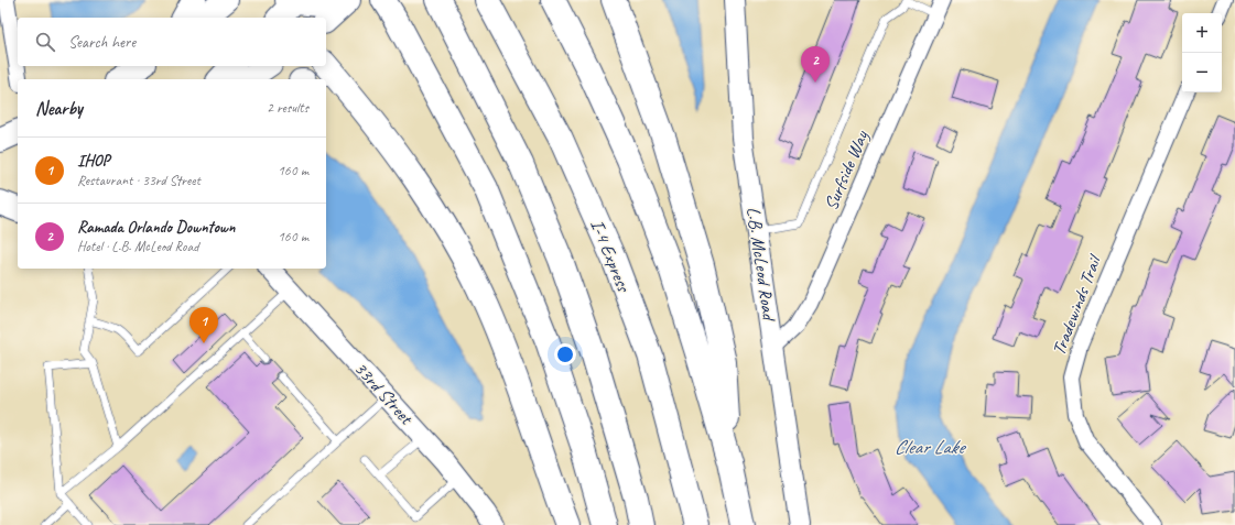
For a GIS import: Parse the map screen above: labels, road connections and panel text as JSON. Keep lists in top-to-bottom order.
{
  "streets": {
    "main road": ["I-4 Express"],
    "street": [
      "Surfside Way",
      "L.B. McLeod Road",
      "Tradewinds Trail",
      "33rd Street"
    ]
  },
  "crossings": [
    ["Surfside Way", "L.B. McLeod Road"]
  ],
  "water": ["Clear Lake"],
  "page": {
    "map_buttons": ["+", "−"],
    "search": "Search here",
    "pins": ["2", "1"],
    "heading": ["Nearby", "2 results"],
    "list": [
      {
        "mark": "1",
        "name": "IHOP",
        "note": "Restaurant · 33rd Street",
        "value": "160 m"
      },
      {
        "mark": "2",
        "name": "Ramada Orlando Downtown",
        "note": "Hotel · L.B. McLeod Road",
        "value": "160 m"
      }
    ]
  }
}
